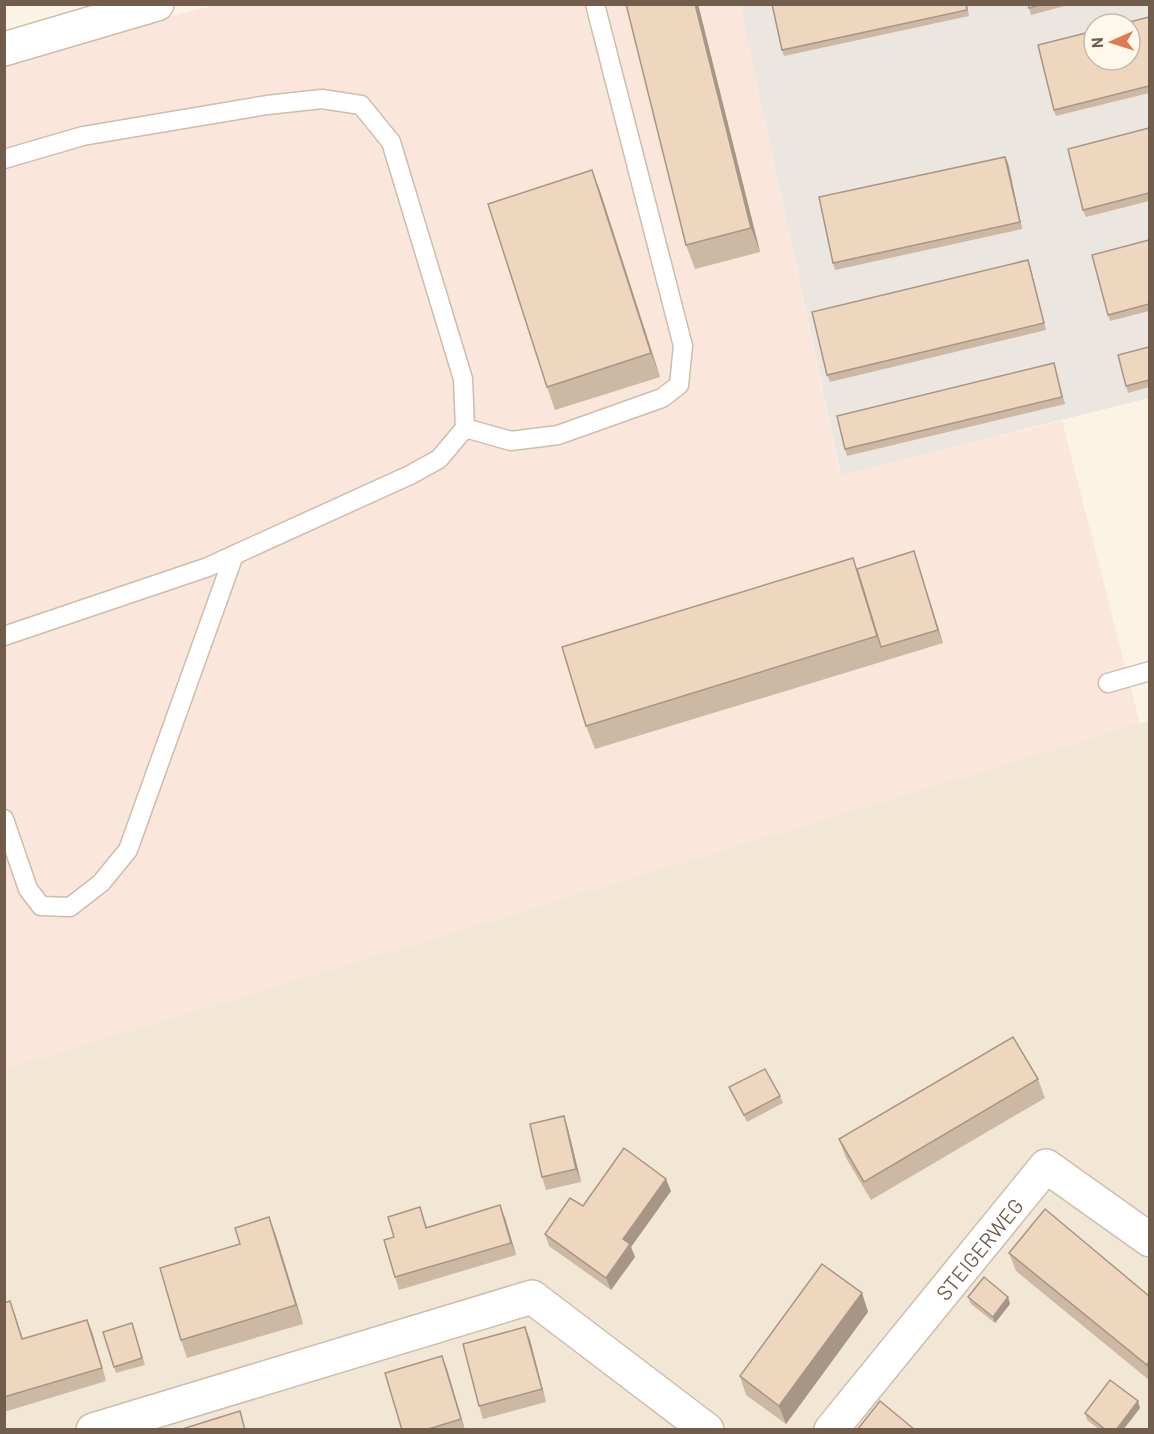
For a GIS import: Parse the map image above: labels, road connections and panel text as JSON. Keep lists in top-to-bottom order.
{
  "streets": {
    "street": ["STEIGERWEG"]
  },
  "north": "left"
}
